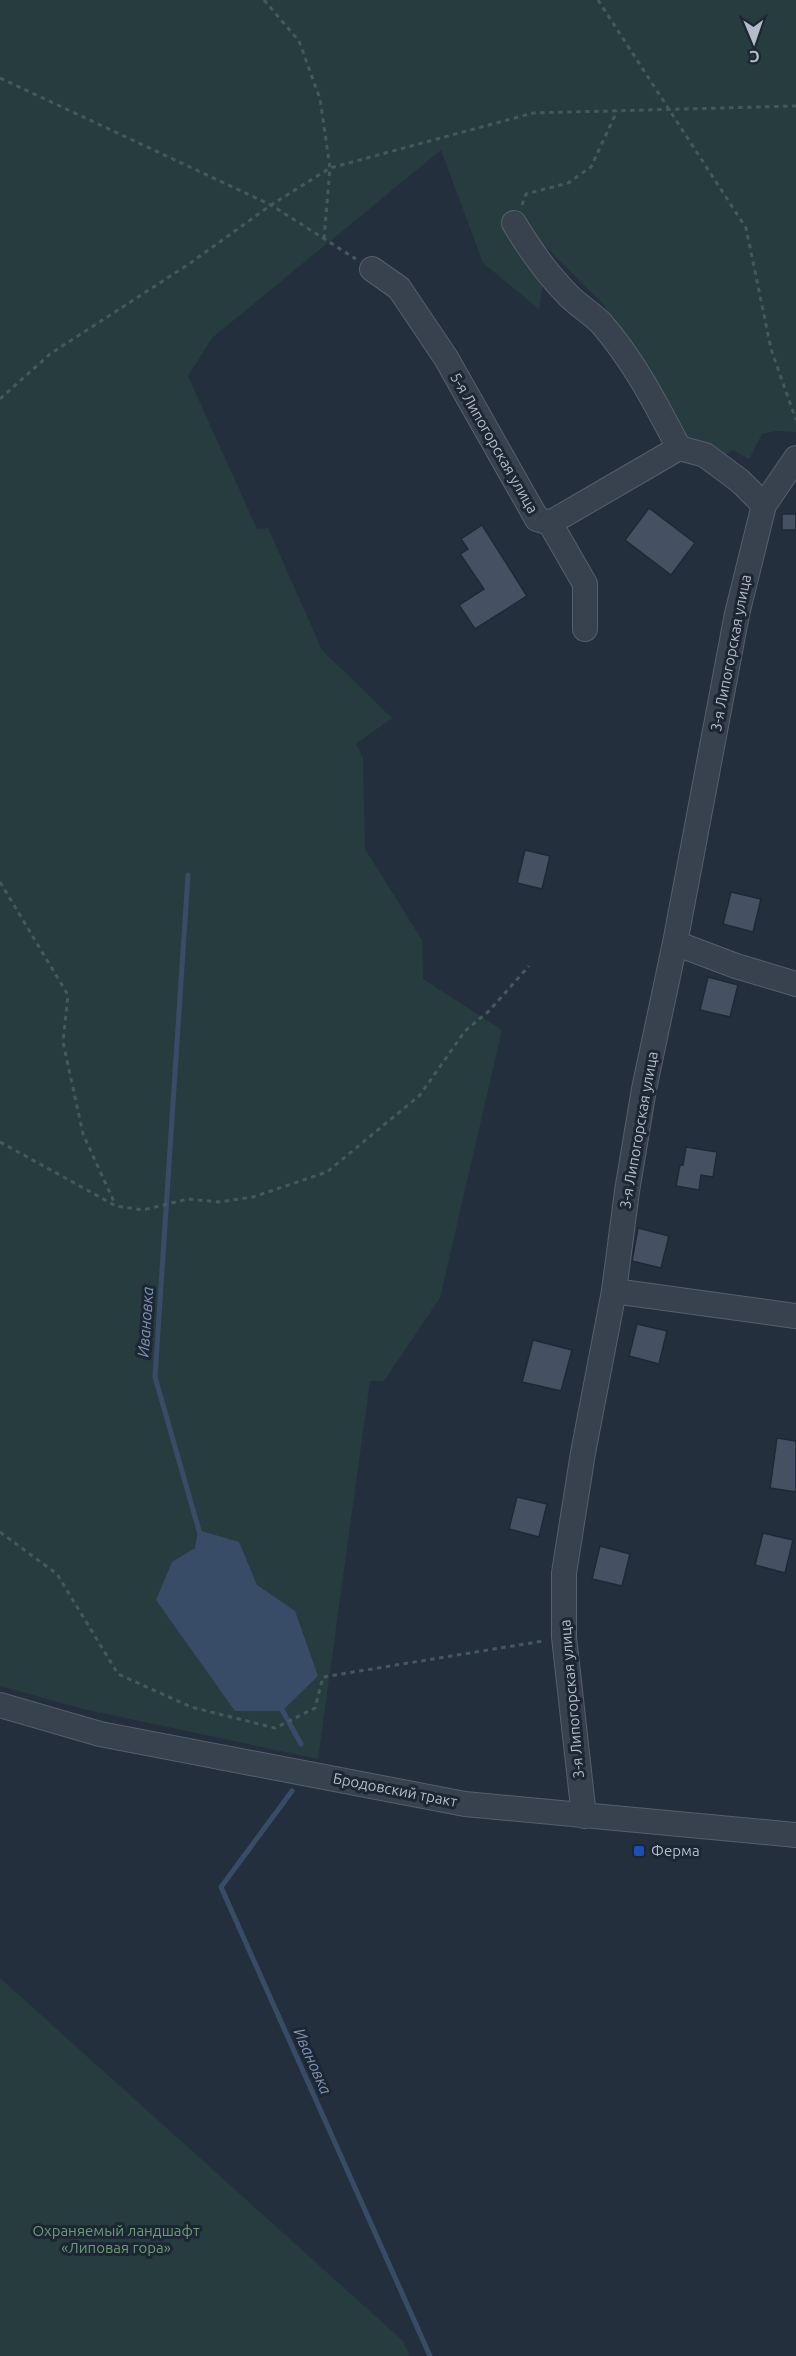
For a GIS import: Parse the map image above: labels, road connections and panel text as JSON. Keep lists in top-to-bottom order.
{
  "streets": {
    "street": ["5-я Липогорская улица", "3-я Липогорская улица", "Бродовский тракт"]
  },
  "crossings": [
    ["3-я Липогорская улица", "Бродовский тракт"]
  ],
  "water": ["Ивановка"],
  "parks": ["Охраняемый ландшафт «Липовая гора»"],
  "places": {
    "transit": ["Ферма"]
  },
  "north": "bottom"
}
